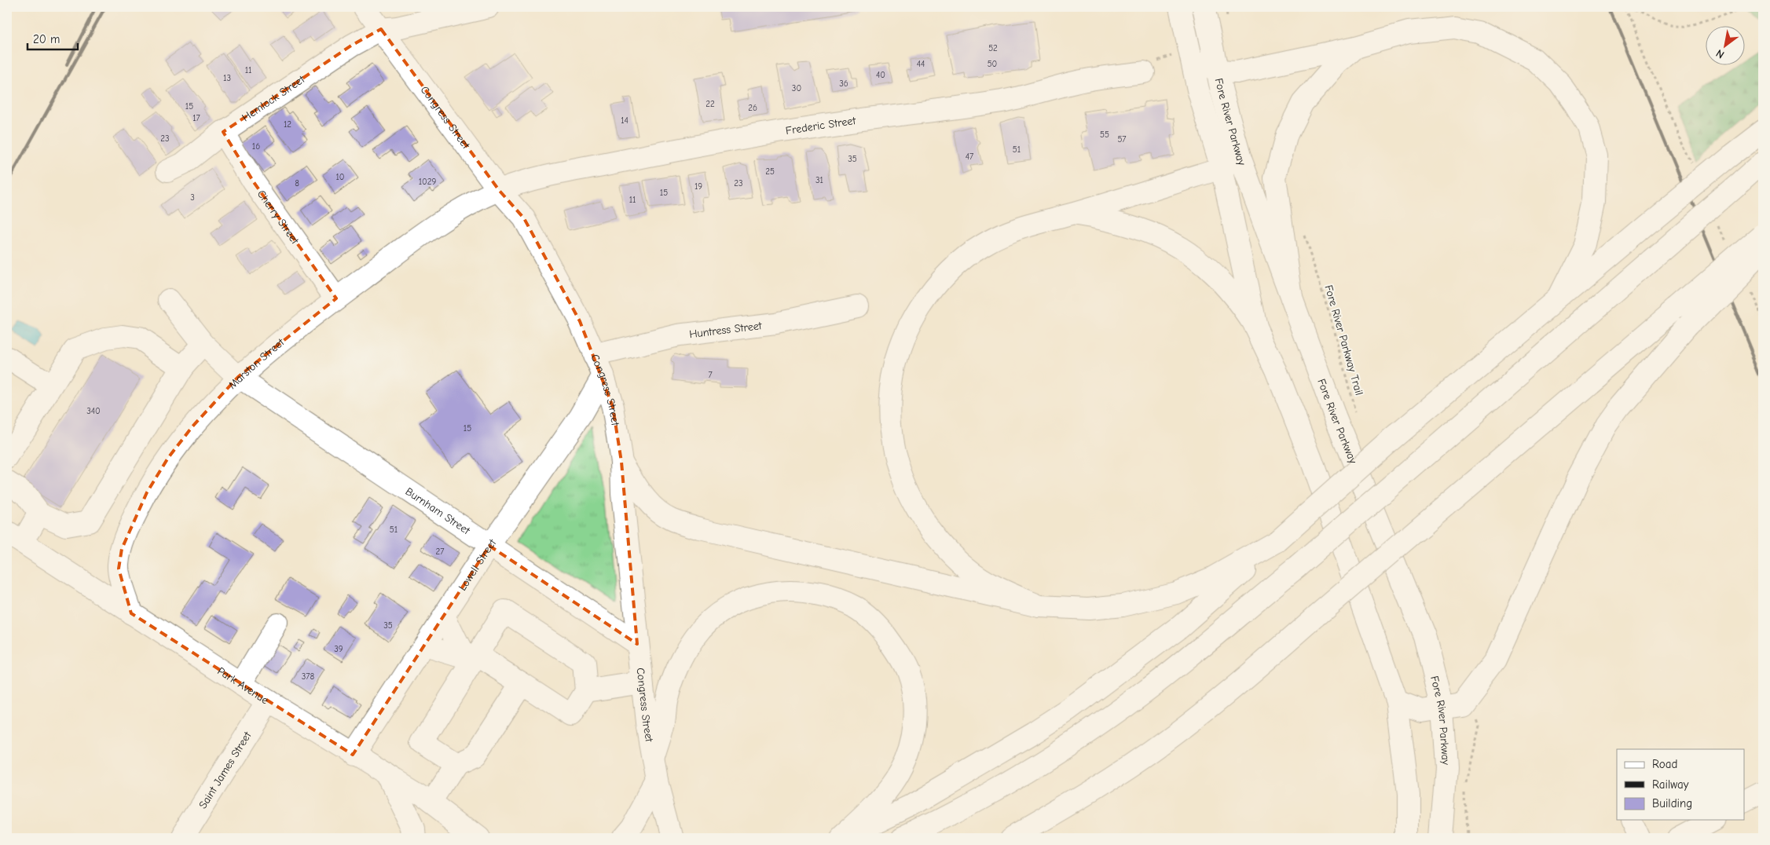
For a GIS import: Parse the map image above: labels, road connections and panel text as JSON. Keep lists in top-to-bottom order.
{
  "streets": {
    "main road": [
      "Hemlock Street",
      "Congress Street",
      "Fore River Parkway",
      "Frederic Street",
      "Cherry Street",
      "Huntress Street",
      "Marston Street",
      "Burnham Street",
      "Lowell Street",
      "Park Avenue",
      "Saint James Street"
    ],
    "path": ["Fore River Parkway Trail"]
  },
  "crossings": [
    ["Hemlock Street", "Congress Street"],
    ["Hemlock Street", "Cherry Street"],
    ["Congress Street", "Frederic Street"],
    ["Congress Street", "Huntress Street"],
    ["Congress Street", "Marston Street"],
    ["Congress Street", "Burnham Street"],
    ["Congress Street", "Lowell Street"],
    ["Frederic Street", "Marston Street"],
    ["Cherry Street", "Marston Street"],
    ["Marston Street", "Burnham Street"],
    ["Marston Street", "Park Avenue"],
    ["Burnham Street", "Lowell Street"],
    ["Lowell Street", "Park Avenue"],
    ["Park Avenue", "Saint James Street"]
  ],
  "house_numbers": [
    "52",
    "44",
    "50",
    "11",
    "40",
    "13",
    "36",
    "30",
    "22",
    "15",
    "26",
    "17",
    "14",
    "12",
    "55",
    "23",
    "57",
    "16",
    "51",
    "47",
    "35",
    "25",
    "10",
    "31",
    "1029",
    "8",
    "23",
    "19",
    "15",
    "3",
    "11",
    "7",
    "340",
    "15",
    "51",
    "27",
    "35",
    "39",
    "378"
  ],
  "legend": ["Road", "Railway", "Building"],
  "scale_bar": "20 m",
  "north": "bottom left"
}
